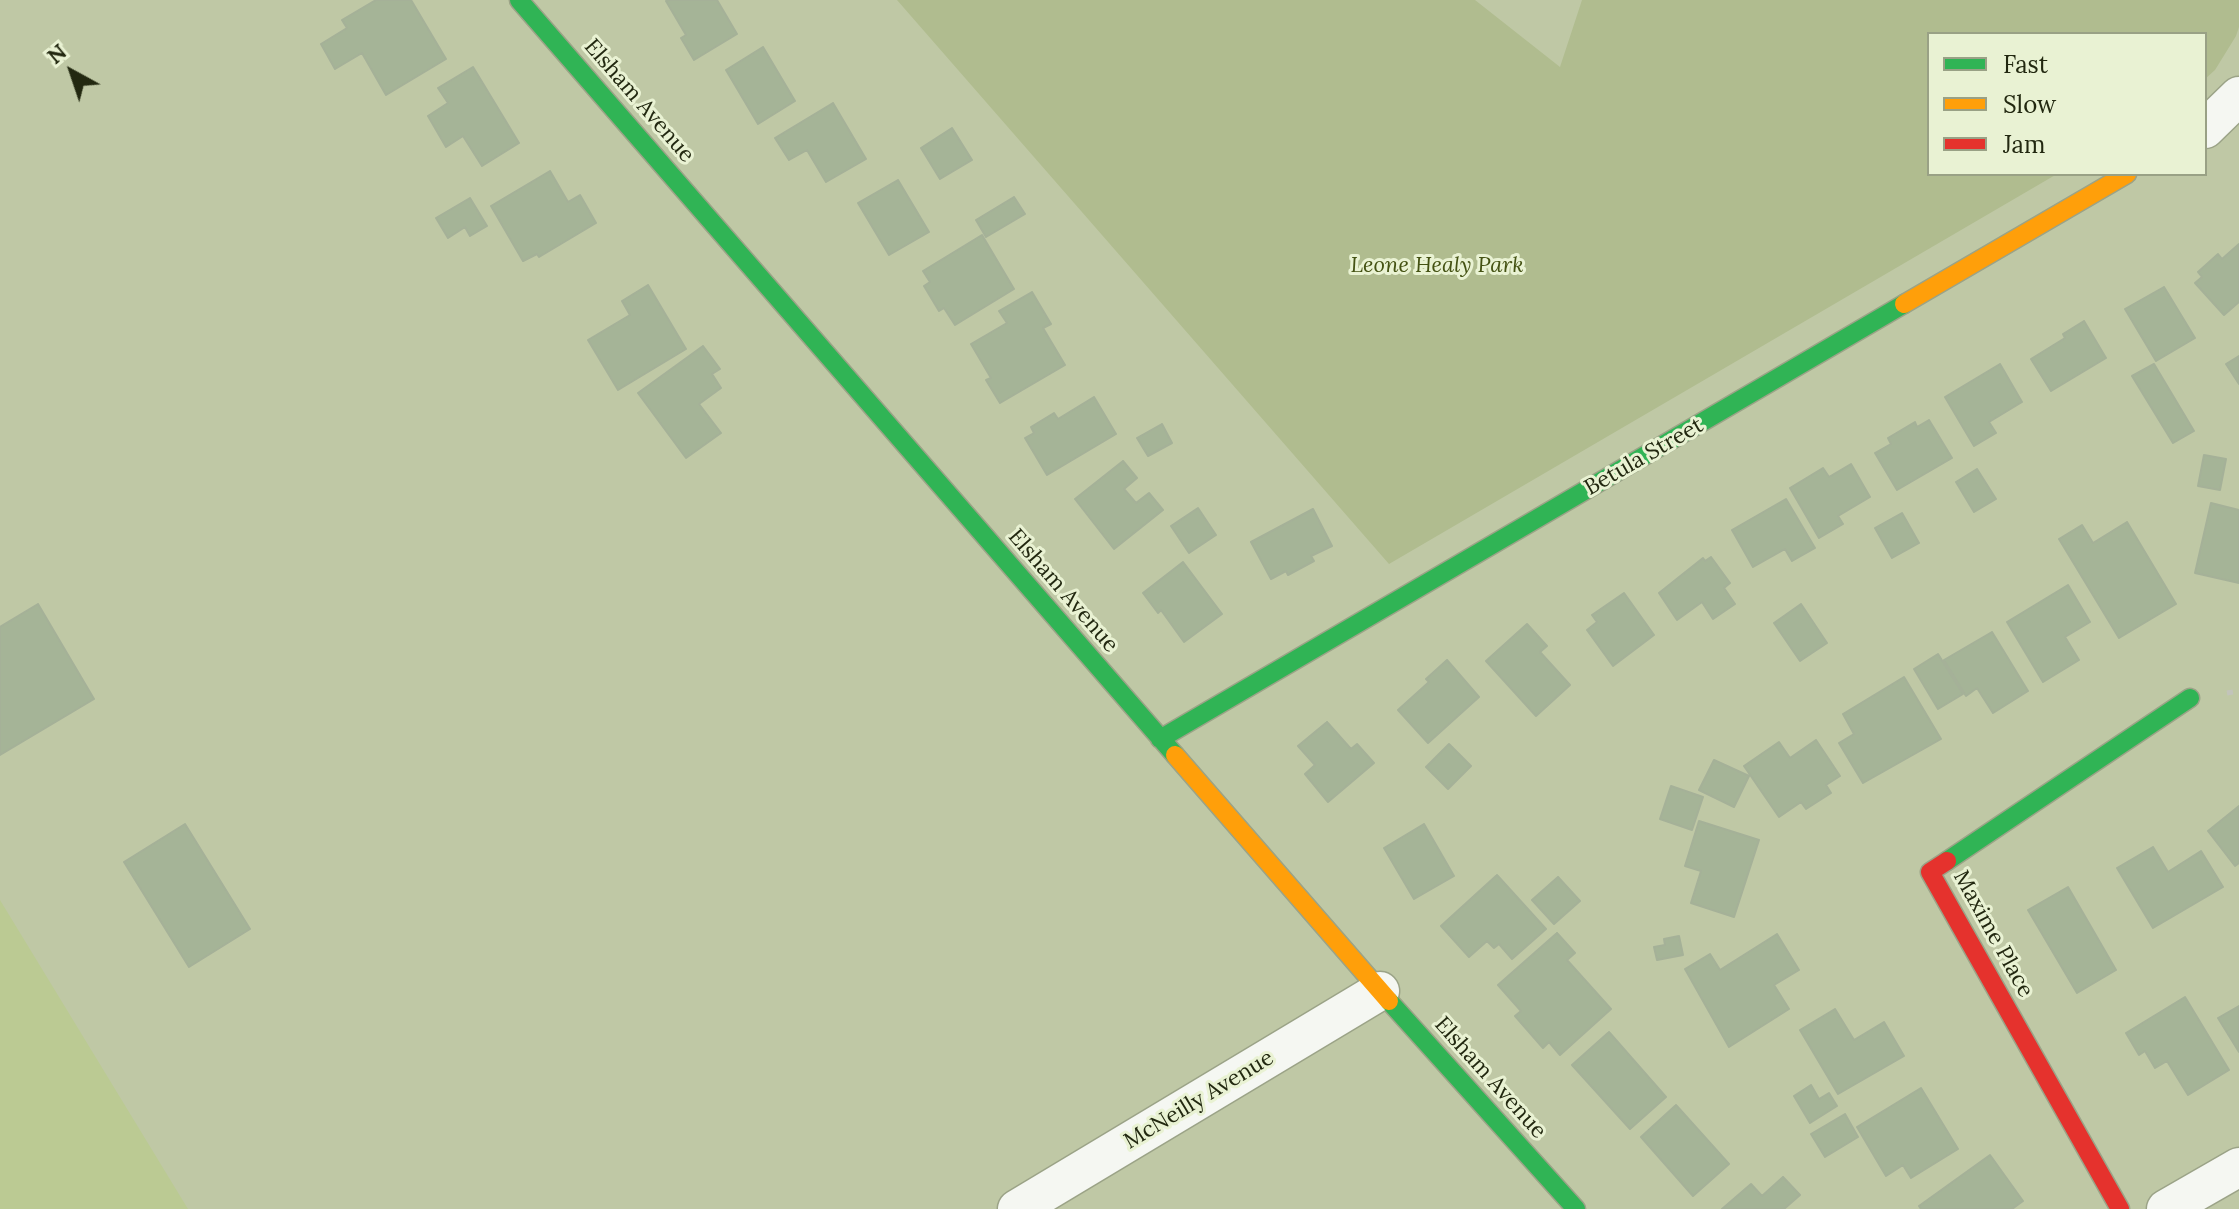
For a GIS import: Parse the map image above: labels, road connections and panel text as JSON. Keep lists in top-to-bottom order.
{
  "streets": {
    "street": [
      "Elsham Avenue",
      "Betula Street",
      "Maxime Place",
      "McNeilly Avenue"
    ]
  },
  "crossings": [
    ["Elsham Avenue", "Betula Street"],
    ["Elsham Avenue", "McNeilly Avenue"]
  ],
  "parks": ["Leone Healy Park"],
  "legend": ["Fast", "Slow", "Jam"],
  "north": "top left"
}
